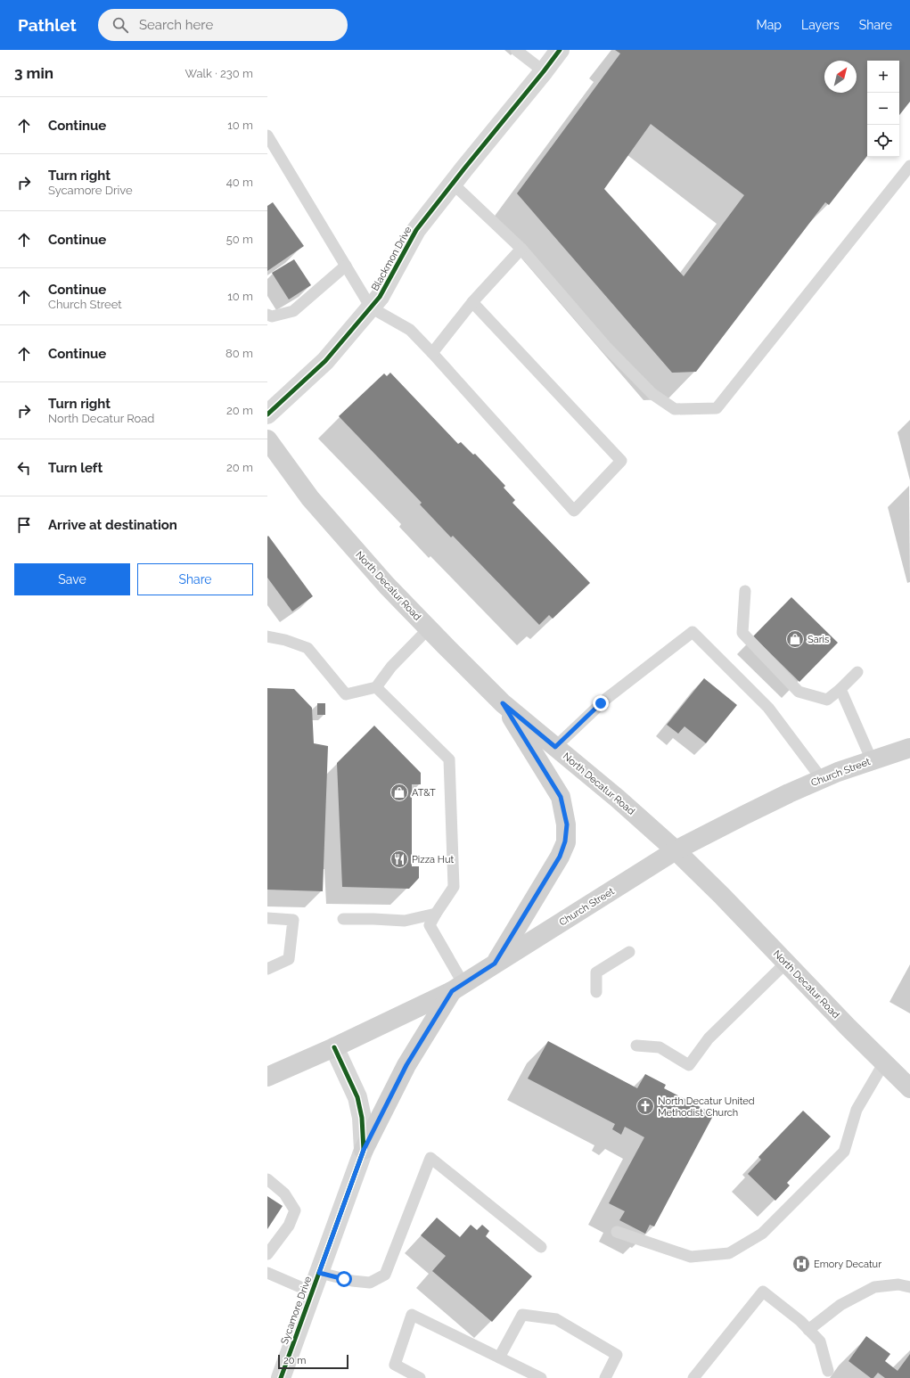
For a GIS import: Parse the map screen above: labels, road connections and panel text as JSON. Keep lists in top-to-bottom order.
{
  "streets": {
    "main road": ["North Decatur Road", "Church Street"],
    "street": ["Blackmon Drive", "Sycamore Drive"]
  },
  "crossings": [
    ["North Decatur Road", "Church Street"],
    ["Church Street", "Sycamore Drive"]
  ],
  "places": {
    "shop": ["Saris", "AT&T"],
    "restaurant": ["Pizza Hut"],
    "church": ["North Decatur United Methodist Church"],
    "hospital": ["Emory Decatur"]
  },
  "scale_bar": "20 m",
  "north": "top right",
  "page": {
    "header": "Pathlet",
    "search": "Search here",
    "nav": ["Map", "Layers", "Share"],
    "heading": ["3 min", "Walk · 230 m"],
    "map_buttons": ["+", "−"],
    "list": [
      ["Continue", "10 m"],
      ["Turn right", "Sycamore Drive", "40 m"],
      ["Continue", "50 m"],
      ["Continue", "Church Street", "10 m"],
      ["Continue", "80 m"],
      ["Turn right", "North Decatur Road", "20 m"],
      ["Turn left", "20 m"],
      "Arrive at destination"
    ],
    "buttons": ["Save", "Share"],
    "scale": "20 m"
  }
}
